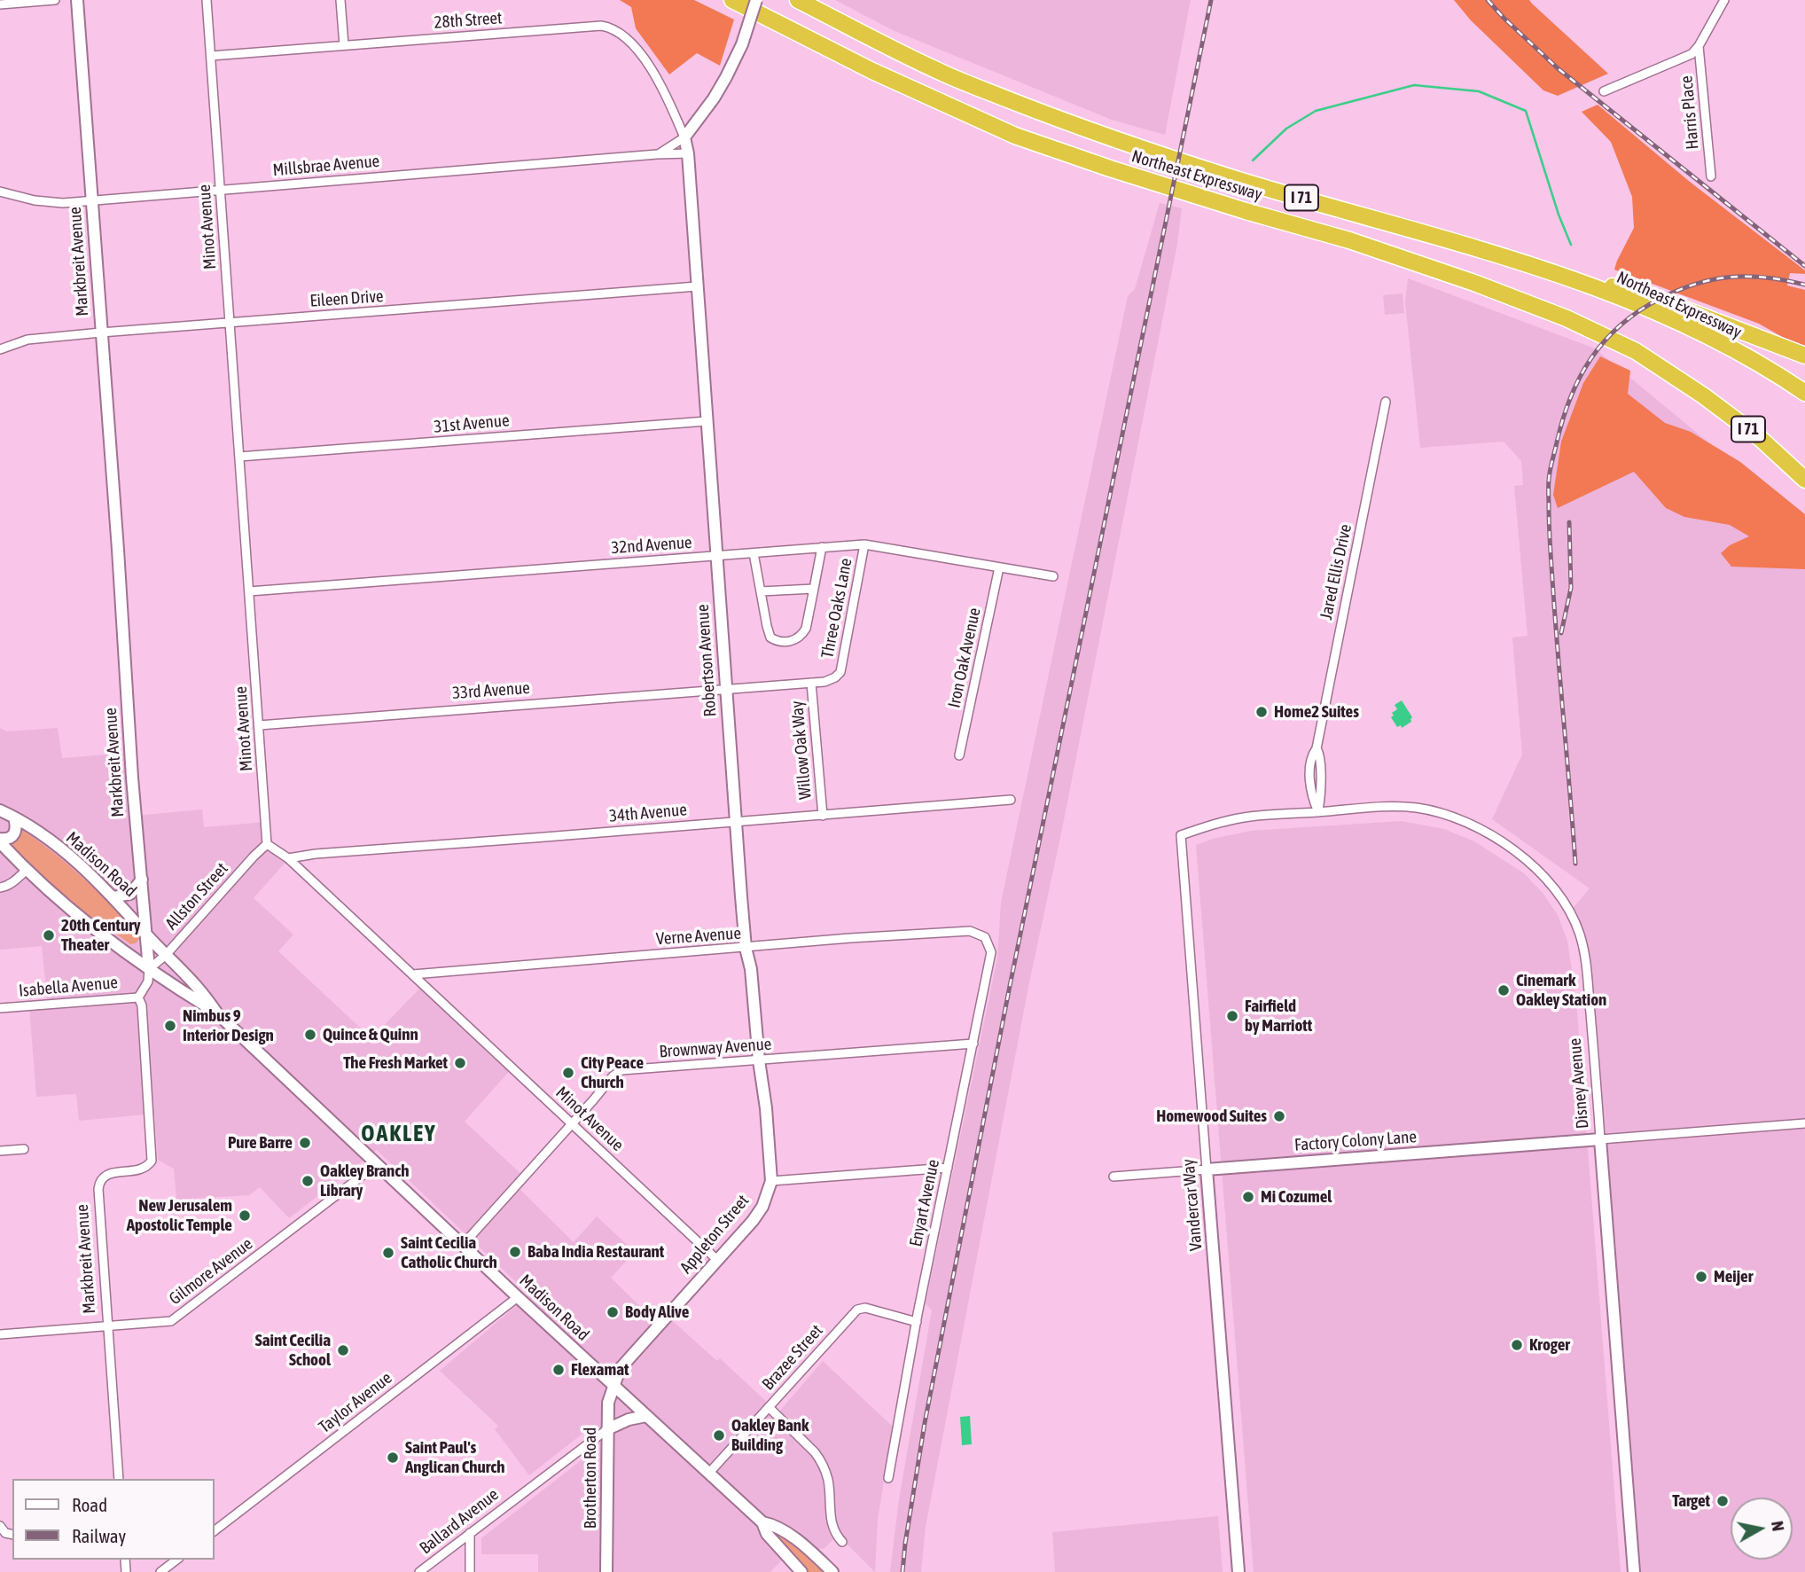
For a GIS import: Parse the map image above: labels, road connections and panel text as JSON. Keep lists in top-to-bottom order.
{
  "streets": {
    "highway": ["Northeast Expressway", "I 71"],
    "street": [
      "28th Street",
      "Harris Place",
      "Millsbrae Avenue",
      "Minot Avenue",
      "Markbreit Avenue",
      "Eileen Drive",
      "31st Avenue",
      "32nd Avenue",
      "Jared Ellis Drive",
      "Three Oaks Lane",
      "Iron Oak Avenue",
      "Robertson Avenue",
      "33rd Avenue",
      "Willow Oak Way",
      "34th Avenue",
      "Madison Road",
      "Allston Street",
      "Verne Avenue",
      "Isabella Avenue",
      "Brownway Avenue",
      "Disney Avenue",
      "Factory Colony Lane",
      "Enyart Avenue",
      "Vandercar Way",
      "Appleton Street",
      "Gilmore Avenue",
      "Brazee Street",
      "Taylor Avenue",
      "Brotherton Road",
      "Ballard Avenue"
    ]
  },
  "crossings": [
    ["28th Street", "Minot Avenue"],
    ["28th Street", "Robertson Avenue"],
    ["Millsbrae Avenue", "Minot Avenue"],
    ["Millsbrae Avenue", "Markbreit Avenue"],
    ["Millsbrae Avenue", "Robertson Avenue"],
    ["Minot Avenue", "Eileen Drive"],
    ["Minot Avenue", "31st Avenue"],
    ["Minot Avenue", "32nd Avenue"],
    ["Minot Avenue", "33rd Avenue"],
    ["Minot Avenue", "34th Avenue"],
    ["Minot Avenue", "Allston Street"],
    ["Minot Avenue", "Verne Avenue"],
    ["Minot Avenue", "Brownway Avenue"],
    ["Minot Avenue", "Appleton Street"],
    ["Markbreit Avenue", "Eileen Drive"],
    ["Markbreit Avenue", "Madison Road"],
    ["Markbreit Avenue", "Allston Street"],
    ["Markbreit Avenue", "Isabella Avenue"],
    ["Markbreit Avenue", "Gilmore Avenue"],
    ["Eileen Drive", "Robertson Avenue"],
    ["31st Avenue", "Robertson Avenue"],
    ["32nd Avenue", "Three Oaks Lane"],
    ["32nd Avenue", "Iron Oak Avenue"],
    ["32nd Avenue", "Robertson Avenue"],
    ["Jared Ellis Drive", "Disney Avenue"],
    ["Three Oaks Lane", "Robertson Avenue"],
    ["Three Oaks Lane", "33rd Avenue"],
    ["Three Oaks Lane", "Willow Oak Way"],
    ["Robertson Avenue", "33rd Avenue"],
    ["Robertson Avenue", "34th Avenue"],
    ["Robertson Avenue", "Verne Avenue"],
    ["Robertson Avenue", "Brownway Avenue"],
    ["Robertson Avenue", "Appleton Street"],
    ["Willow Oak Way", "34th Avenue"],
    ["Madison Road", "Allston Street"],
    ["Madison Road", "Brownway Avenue"],
    ["Madison Road", "Appleton Street"],
    ["Madison Road", "Gilmore Avenue"],
    ["Madison Road", "Brazee Street"],
    ["Madison Road", "Taylor Avenue"],
    ["Madison Road", "Brotherton Road"],
    ["Verne Avenue", "Enyart Avenue"],
    ["Brownway Avenue", "Enyart Avenue"],
    ["Disney Avenue", "Factory Colony Lane"],
    ["Disney Avenue", "Vandercar Way"],
    ["Factory Colony Lane", "Vandercar Way"],
    ["Enyart Avenue", "Brazee Street"],
    ["Appleton Street", "Brotherton Road"],
    ["Brotherton Road", "Ballard Avenue"]
  ],
  "districts": ["OAKLEY"],
  "places": [
    "Home2 Suites",
    "20th Century Theater",
    "Cinemark Oakley Station",
    "Fairfield by Marriott",
    "Nimbus 9 Interior Design",
    "Quince & Quinn",
    "The Fresh Market",
    "City Peace Church",
    "Homewood Suites",
    "Pure Barre",
    "Oakley Branch Library",
    "Mi Cozumel",
    "New Jerusalem Apostolic Temple",
    "Baba India Restaurant",
    "Saint Cecilia Catholic Church",
    "Meijer",
    "Body Alive",
    "Kroger",
    "Saint Cecilia School",
    "Flexamat",
    "Oakley Bank Building",
    "Saint Paul's Anglican Church",
    "Target"
  ],
  "legend": ["Road", "Railway"],
  "north": "right"
}
